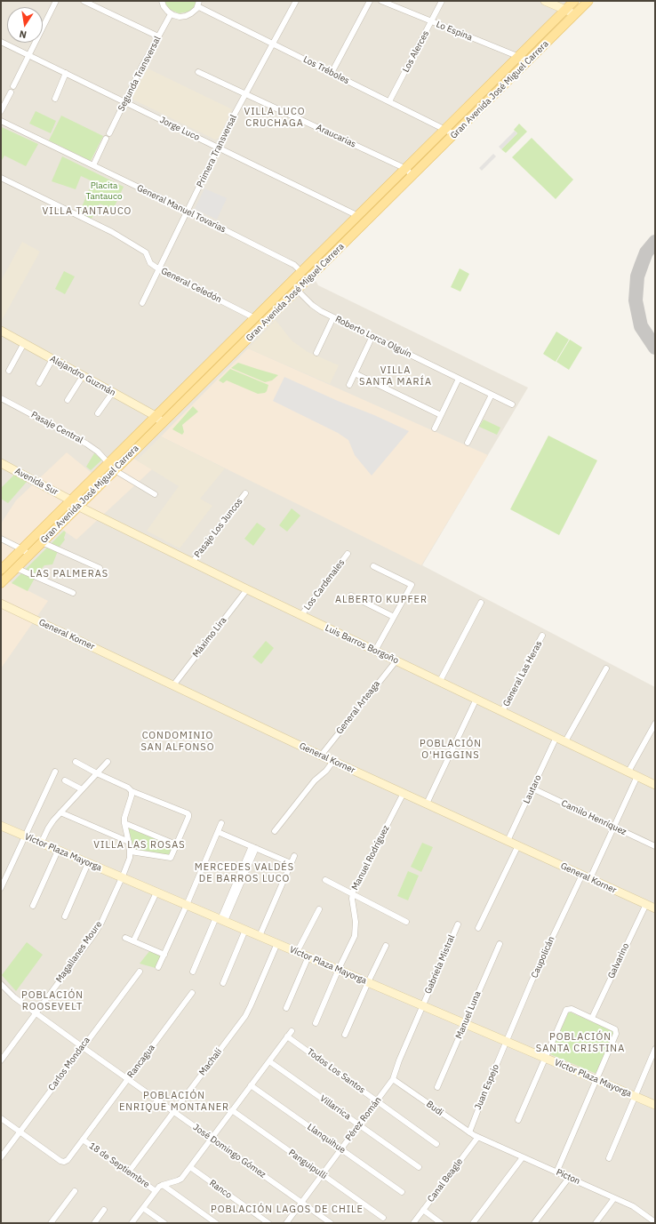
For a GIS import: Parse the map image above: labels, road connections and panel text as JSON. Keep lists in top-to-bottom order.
{
  "streets": {
    "main road": ["Gran Avenida José Miguel Carrera"],
    "street": [
      "Lo Espina",
      "Los Alerces",
      "Los Tréboles",
      "Segunda Transversal",
      "Jorge Luco",
      "Araucarias",
      "Primera Transversal",
      "General Manuel Tovarias",
      "General Celedón",
      "Roberto Lorca Olguín",
      "Alejandro Guzmán",
      "Pasaje Central",
      "Avenida Sur",
      "Pasaje Los Juncos",
      "Los Cardenales",
      "General Korner",
      "Máximo Lira",
      "Luis Barros Borgoño",
      "General Las Heras",
      "General Arteaga",
      "Lautaro",
      "Camilo Henríquez",
      "Víctor Plaza Mayorga",
      "Manuel Rodríguez",
      "Magallanes Moure",
      "Caupolicán",
      "Galvarino",
      "Gabriela Mistral",
      "Manuel Luna",
      "Rancagua",
      "Machalí",
      "Carlos Mondaca",
      "Todos Los Santos",
      "Juan Espejo",
      "Villarrica",
      "Budi",
      "Pérez Román",
      "Llanquihue",
      "José Domingo Gómez",
      "Panguipulli",
      "18 de Septiembre",
      "Picton",
      "Canal Beagle",
      "Ranco"
    ]
  },
  "crossings": [
    ["Lo Espina", "Los Alerces"],
    ["Lo Espina", "Gran Avenida José Miguel Carrera"],
    ["Los Alerces", "Los Tréboles"],
    ["Los Tréboles", "Gran Avenida José Miguel Carrera"],
    ["Los Tréboles", "Primera Transversal"],
    ["Segunda Transversal", "Jorge Luco"],
    ["Gran Avenida José Miguel Carrera", "Jorge Luco"],
    ["Gran Avenida José Miguel Carrera", "Araucarias"],
    ["Gran Avenida José Miguel Carrera", "General Manuel Tovarias"],
    ["Gran Avenida José Miguel Carrera", "General Celedón"],
    ["Gran Avenida José Miguel Carrera", "Roberto Lorca Olguín"],
    ["Gran Avenida José Miguel Carrera", "Alejandro Guzmán"],
    ["Gran Avenida José Miguel Carrera", "Pasaje Central"],
    ["Gran Avenida José Miguel Carrera", "Avenida Sur"],
    ["Gran Avenida José Miguel Carrera", "Luis Barros Borgoño"],
    ["Jorge Luco", "Primera Transversal"],
    ["Araucarias", "Primera Transversal"],
    ["Primera Transversal", "General Manuel Tovarias"],
    ["Primera Transversal", "General Celedón"],
    ["Avenida Sur", "Luis Barros Borgoño"],
    ["Pasaje Los Juncos", "Luis Barros Borgoño"],
    ["Los Cardenales", "Luis Barros Borgoño"],
    ["General Korner", "Máximo Lira"],
    ["General Korner", "General Arteaga"],
    ["General Korner", "Lautaro"],
    ["General Korner", "Manuel Rodríguez"],
    ["General Korner", "Caupolicán"],
    ["General Korner", "Galvarino"],
    ["Máximo Lira", "Luis Barros Borgoño"],
    ["Luis Barros Borgoño", "General Las Heras"],
    ["Luis Barros Borgoño", "General Arteaga"],
    ["Luis Barros Borgoño", "Lautaro"],
    ["Lautaro", "Camilo Henríquez"],
    ["Víctor Plaza Mayorga", "Manuel Rodríguez"],
    ["Víctor Plaza Mayorga", "Magallanes Moure"],
    ["Víctor Plaza Mayorga", "Caupolicán"],
    ["Víctor Plaza Mayorga", "Gabriela Mistral"],
    ["Víctor Plaza Mayorga", "Manuel Luna"],
    ["Víctor Plaza Mayorga", "Machalí"],
    ["Víctor Plaza Mayorga", "Juan Espejo"],
    ["Víctor Plaza Mayorga", "Pérez Román"],
    ["Magallanes Moure", "José Domingo Gómez"],
    ["Caupolicán", "Juan Espejo"],
    ["Gabriela Mistral", "Pérez Román"],
    ["Rancagua", "Carlos Mondaca"],
    ["Rancagua", "José Domingo Gómez"],
    ["Rancagua", "18 de Septiembre"],
    ["Machalí", "José Domingo Gómez"],
    ["Machalí", "18 de Septiembre"],
    ["Carlos Mondaca", "José Domingo Gómez"],
    ["Todos Los Santos", "Pérez Román"],
    ["Juan Espejo", "Budi"],
    ["Villarrica", "Pérez Román"],
    ["Budi", "Pérez Román"],
    ["Budi", "Picton"],
    ["Budi", "Canal Beagle"],
    ["Pérez Román", "Llanquihue"],
    ["Pérez Román", "José Domingo Gómez"],
    ["Pérez Román", "Panguipulli"],
    ["Picton", "Canal Beagle"]
  ],
  "districts": [
    "VILLA LUCO CRUCHAGA",
    "VILLA TANTAUCO",
    "VILLA SANTA MARÍA",
    "LAS PALMERAS",
    "ALBERTO KUPFER",
    "CONDOMINIO SAN ALFONSO",
    "POBLACIÓN O'HIGGINS",
    "VILLA LAS ROSAS",
    "MERCEDES VALDÉS DE BARROS LUCO",
    "POBLACIÓN ROOSEVELT",
    "POBLACIÓN SANTA CRISTINA",
    "POBLACIÓN ENRIQUE MONTANER",
    "POBLACIÓN LAGOS DE CHILE"
  ],
  "parks": ["Placita Tantauco"],
  "north": "bottom"
}
